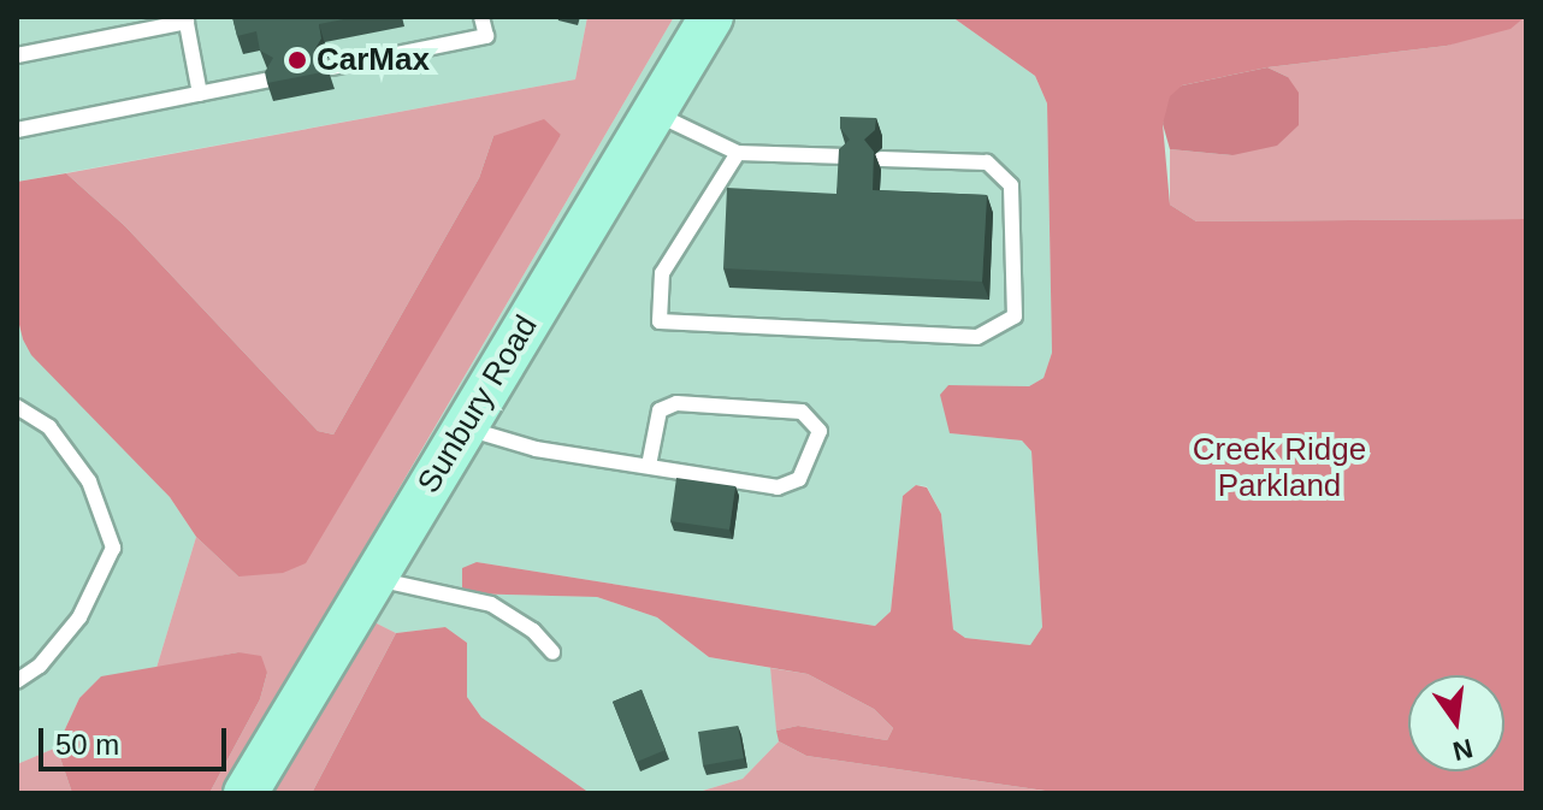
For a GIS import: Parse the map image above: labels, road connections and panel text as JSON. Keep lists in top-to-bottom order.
{
  "streets": {
    "main road": ["Sunbury Road"]
  },
  "parks": ["Creek Ridge Parkland"],
  "places": ["CarMax"],
  "scale_bar": "50 m",
  "north": "bottom"
}
